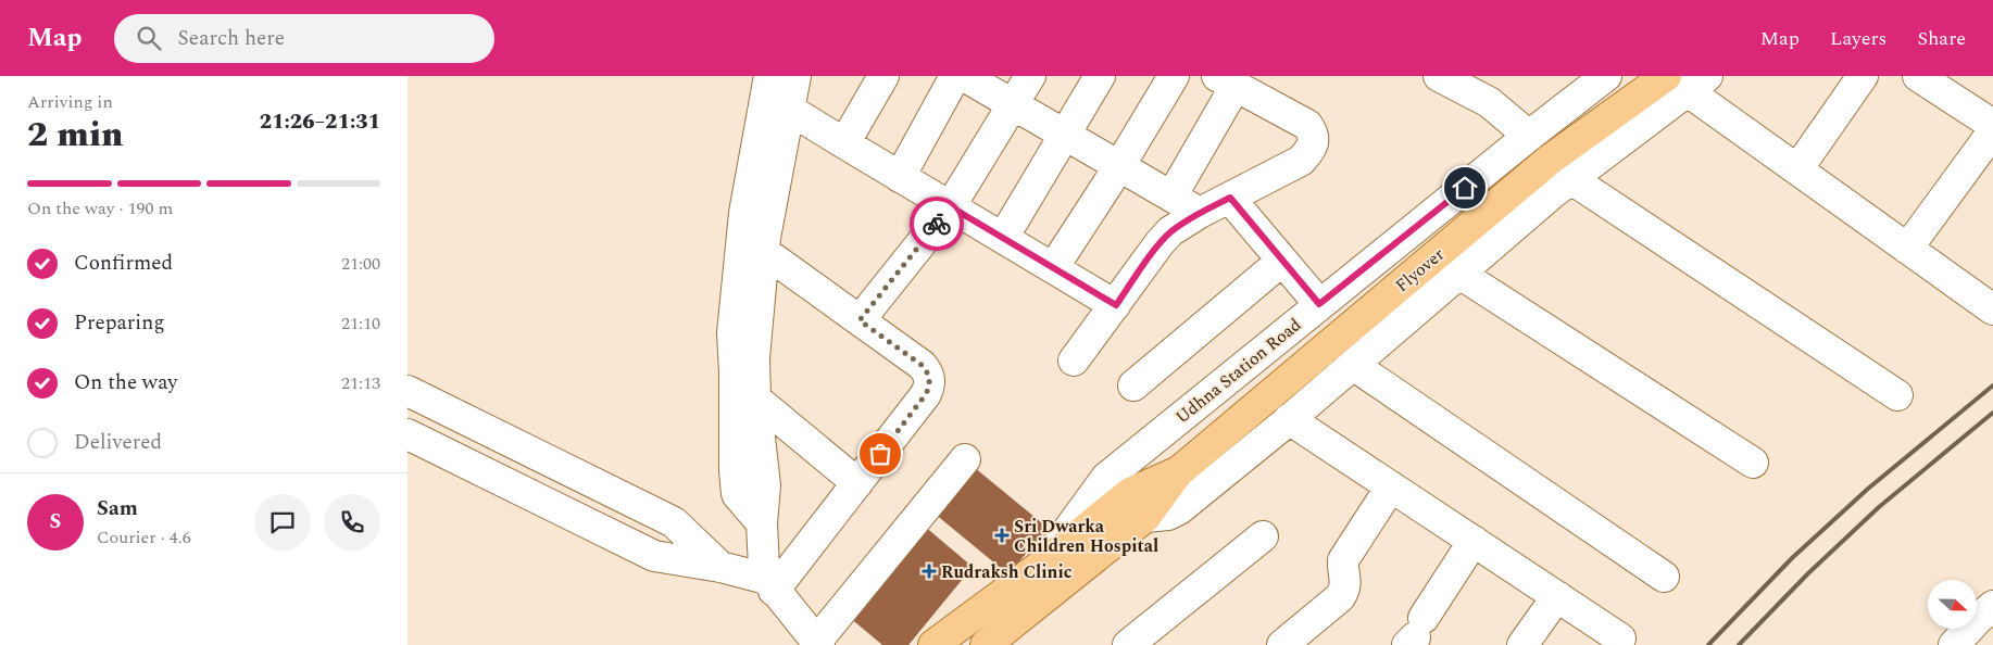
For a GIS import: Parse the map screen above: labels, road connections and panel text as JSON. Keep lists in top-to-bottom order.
{
  "streets": {
    "main road": ["Flyover"],
    "street": ["Udhna Station Road"]
  },
  "places": {
    "health": ["Sri Dwarka Children Hospital", "Rudraksh Clinic"]
  },
  "north": "right",
  "page": {
    "header": "Map",
    "search": "Search here",
    "nav": ["Map", "Layers", "Share"],
    "heading": ["2 min", "Arriving in", "21:26–21:31"],
    "panel": ["Sam", "Courier · 4.6"],
    "bar": "On the way · 190 m",
    "list": [
      ["Confirmed", "21:00"],
      ["Preparing", "21:10"],
      ["On the way", "21:13"],
      "Delivered"
    ],
    "round": "S"
  }
}
